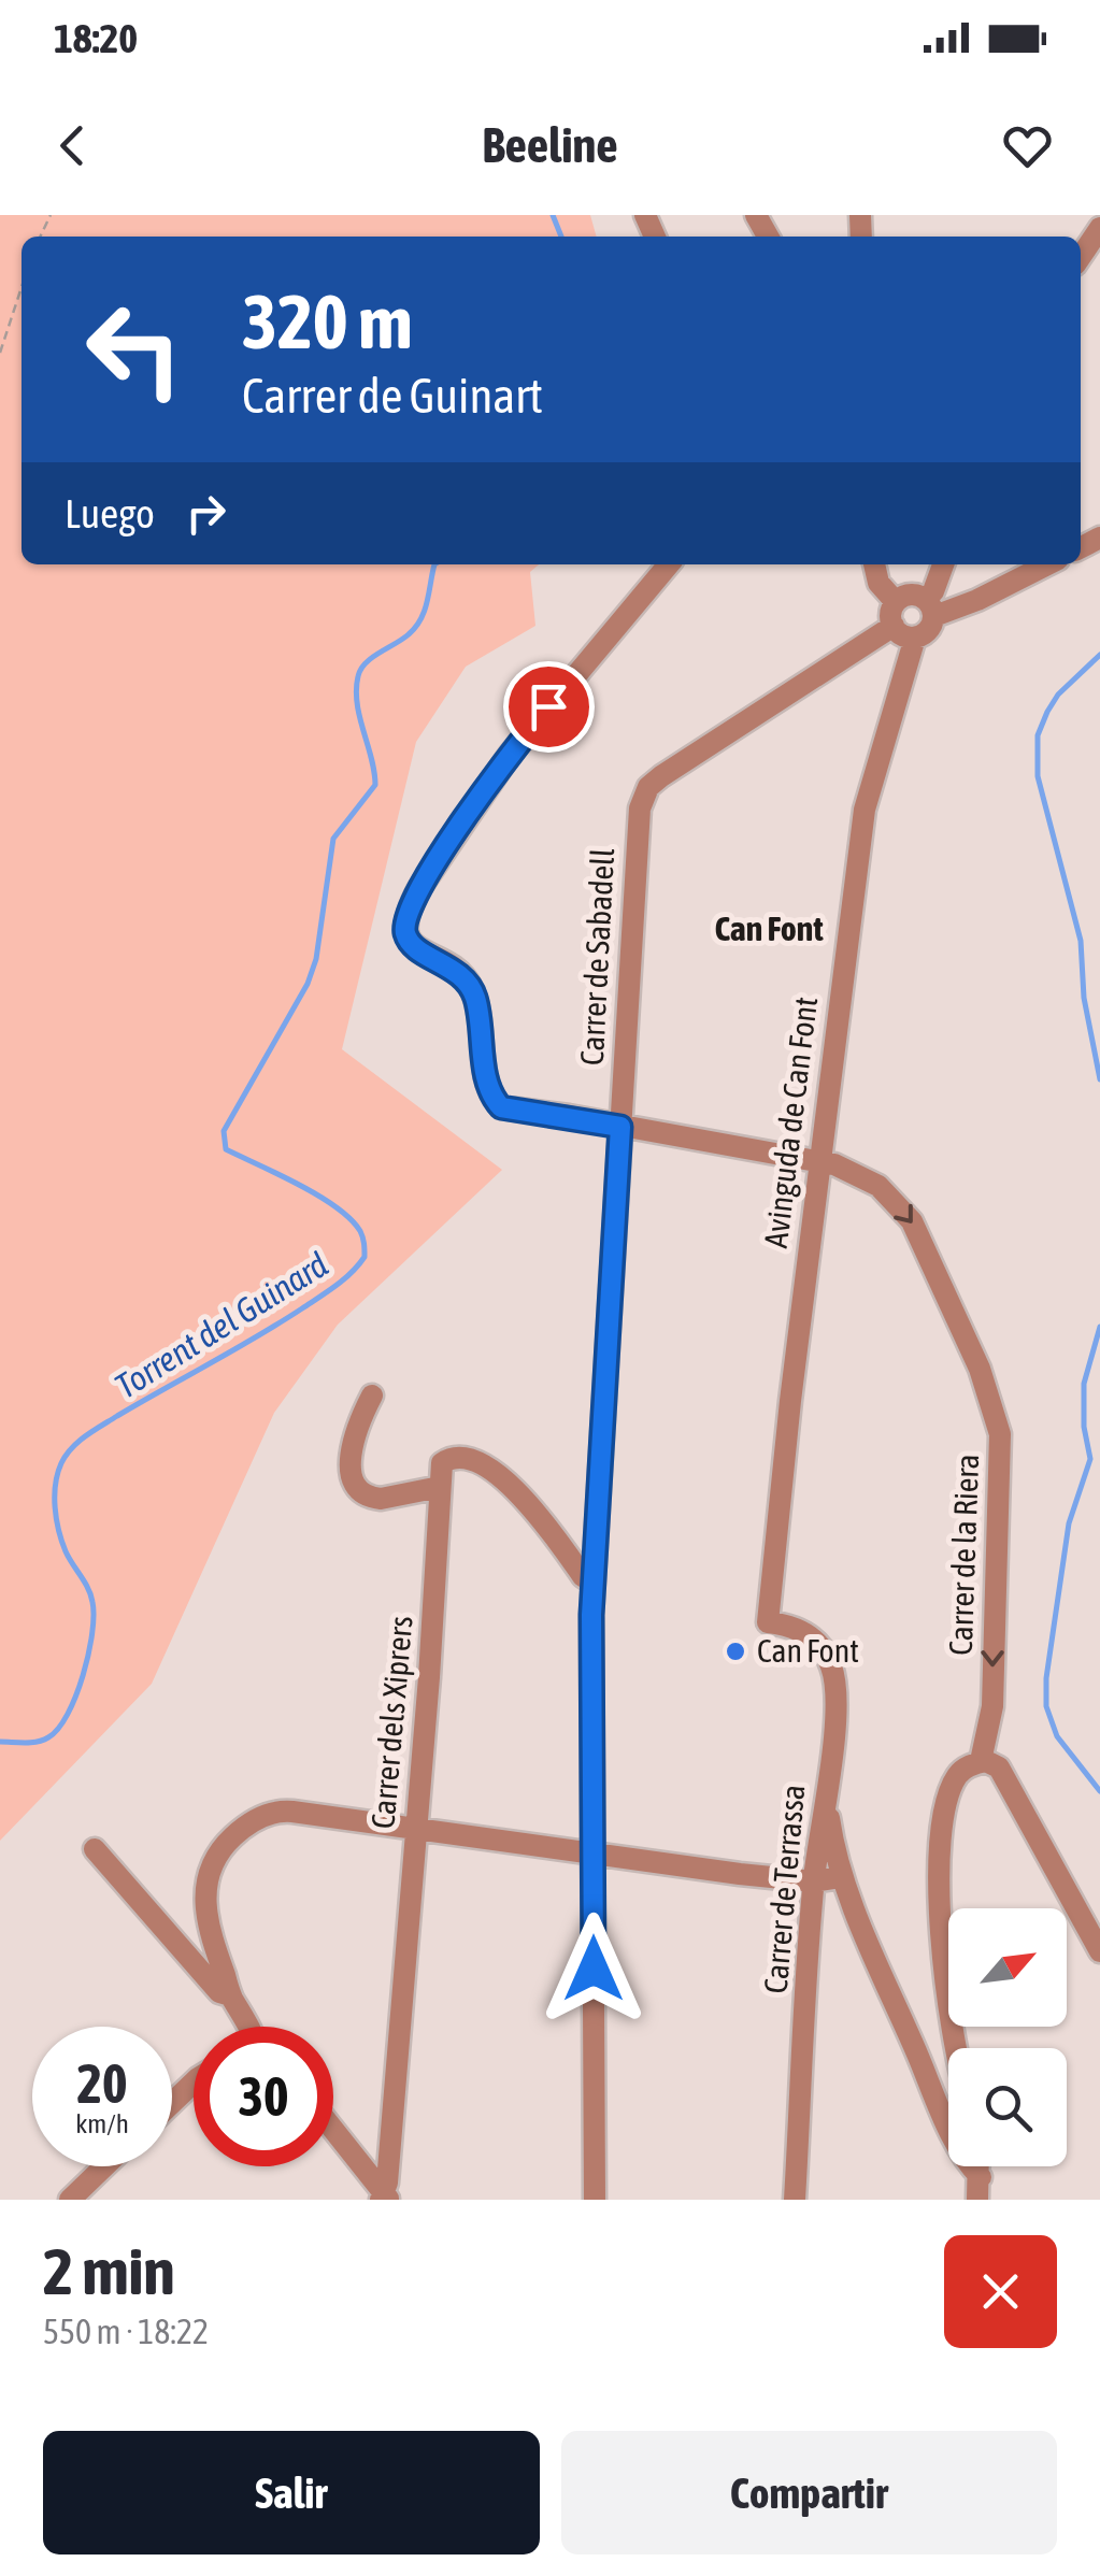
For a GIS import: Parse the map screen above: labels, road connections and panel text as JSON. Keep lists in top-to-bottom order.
{
  "streets": {
    "street": [
      "Carrer de Sabadell",
      "Avinguda de Can Font",
      "Carrer de la Riera",
      "Carrer dels Xiprers",
      "Carrer de Terrassa"
    ]
  },
  "crossings": [
    ["Carrer de Sabadell", "Avinguda de Can Font"],
    ["Carrer de Sabadell", "Carrer de la Riera"],
    ["Avinguda de Can Font", "Carrer de la Riera"],
    ["Avinguda de Can Font", "Carrer de Terrassa"]
  ],
  "one_way": ["Carrer de la Riera"],
  "districts": ["Can Font"],
  "water": ["Torrent del Guinard"],
  "places": ["Can Font"],
  "north": "top right",
  "page": {
    "status": "18:20",
    "header": "Beeline",
    "turn": ["320 m", "Carrer de Guinart"],
    "then": "Luego",
    "speed": "20 km/h",
    "limit": "30",
    "heading": ["2 min", "550 m · 18:22"],
    "buttons": ["Salir", "Compartir"]
  }
}
